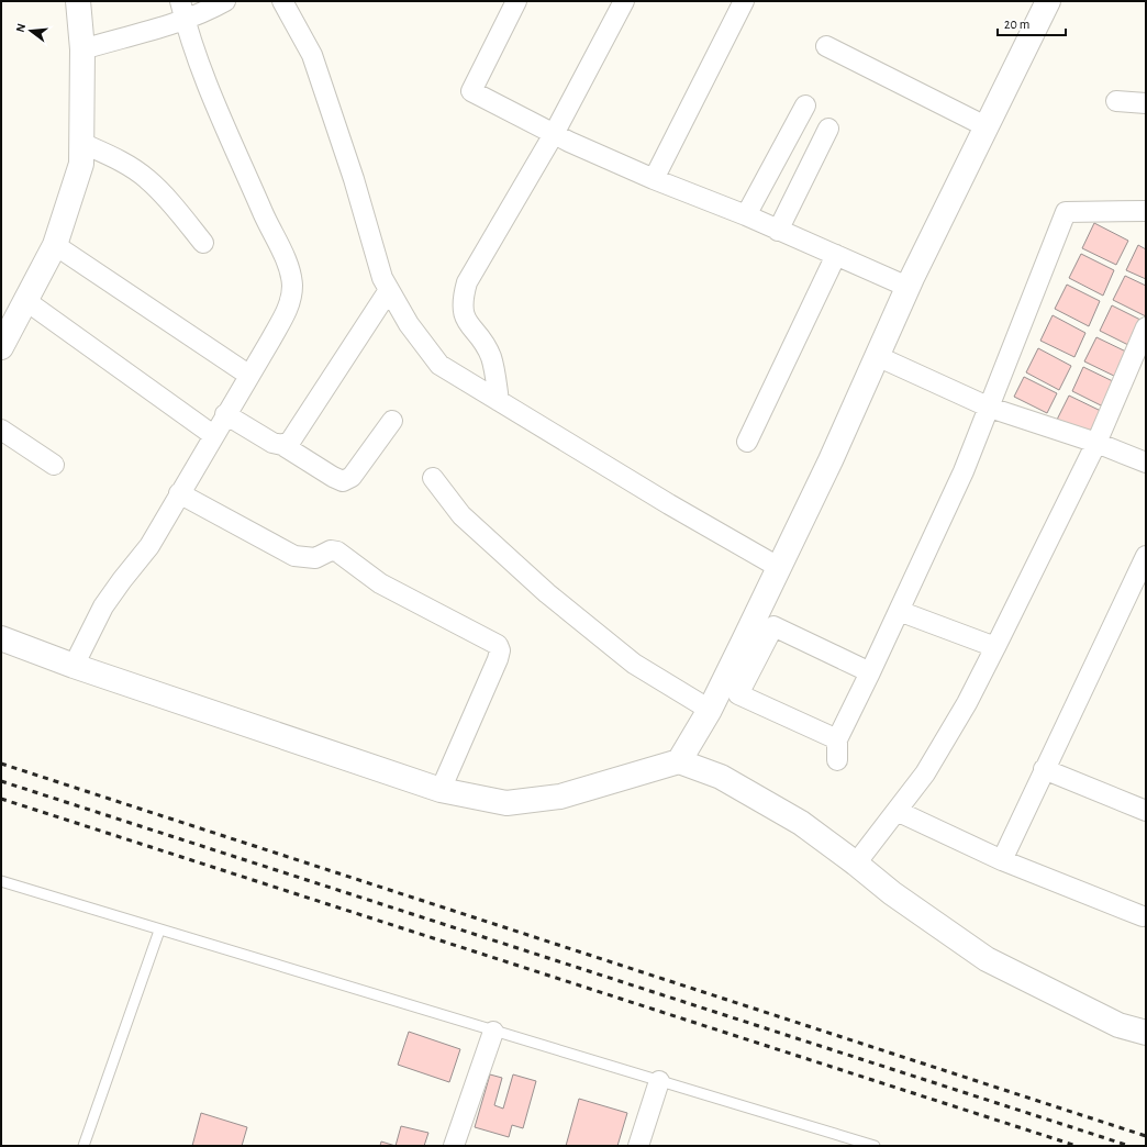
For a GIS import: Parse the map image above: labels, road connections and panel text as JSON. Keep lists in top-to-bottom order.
{
  "scale_bar": "20 m",
  "north": "left"
}
